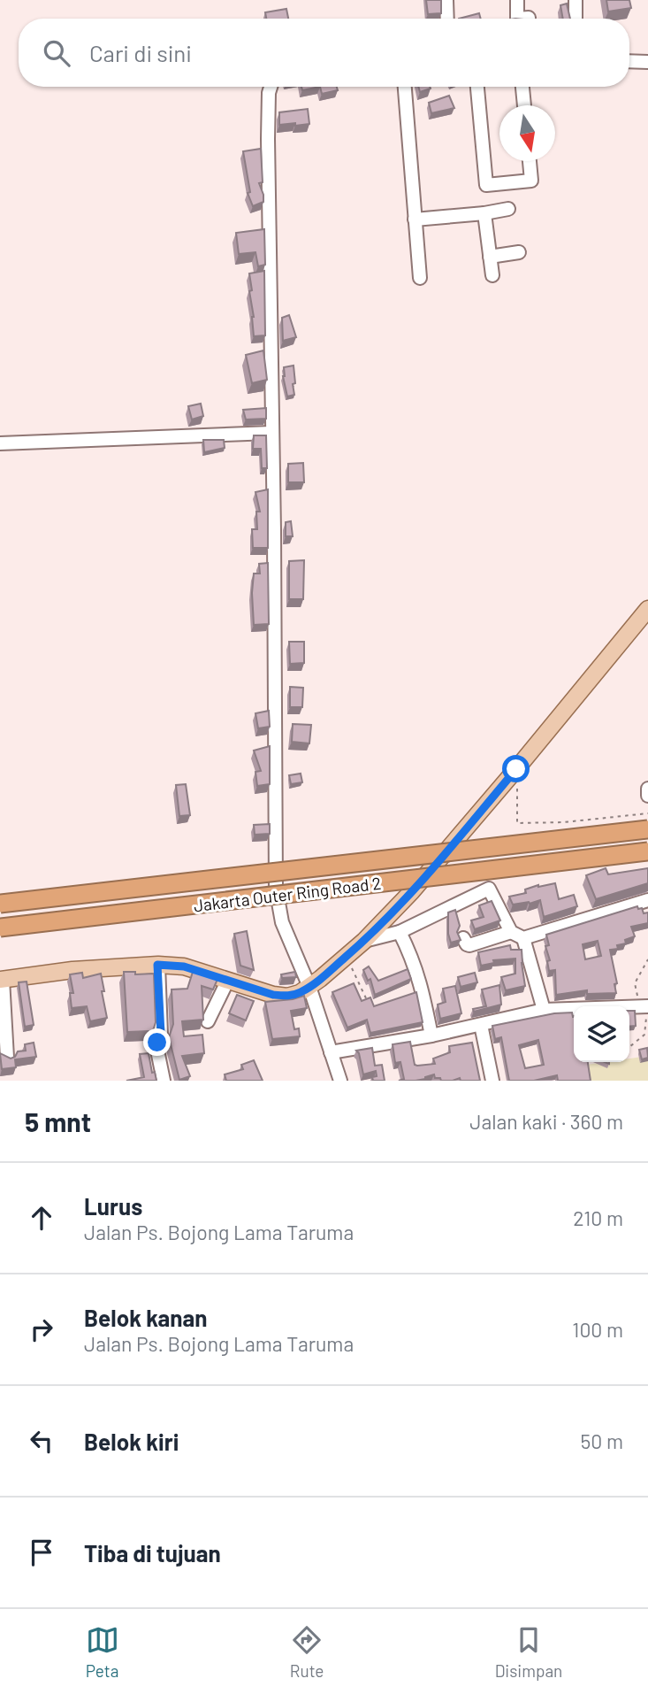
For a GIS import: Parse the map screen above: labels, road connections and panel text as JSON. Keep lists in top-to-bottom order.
{
  "streets": {
    "highway": ["Jakarta Outer Ring Road 2"]
  },
  "north": "bottom",
  "page": {
    "search": "Cari di sini",
    "heading": ["5 mnt", "Jalan kaki · 360 m"],
    "list": [
      ["Lurus", "Jalan Ps. Bojong Lama Taruma", "210 m"],
      ["Belok kanan", "Jalan Ps. Bojong Lama Taruma", "100 m"],
      ["Belok kiri", "50 m"],
      "Tiba di tujuan"
    ],
    "nav": ["Peta", "Rute", "Disimpan"]
  }
}
